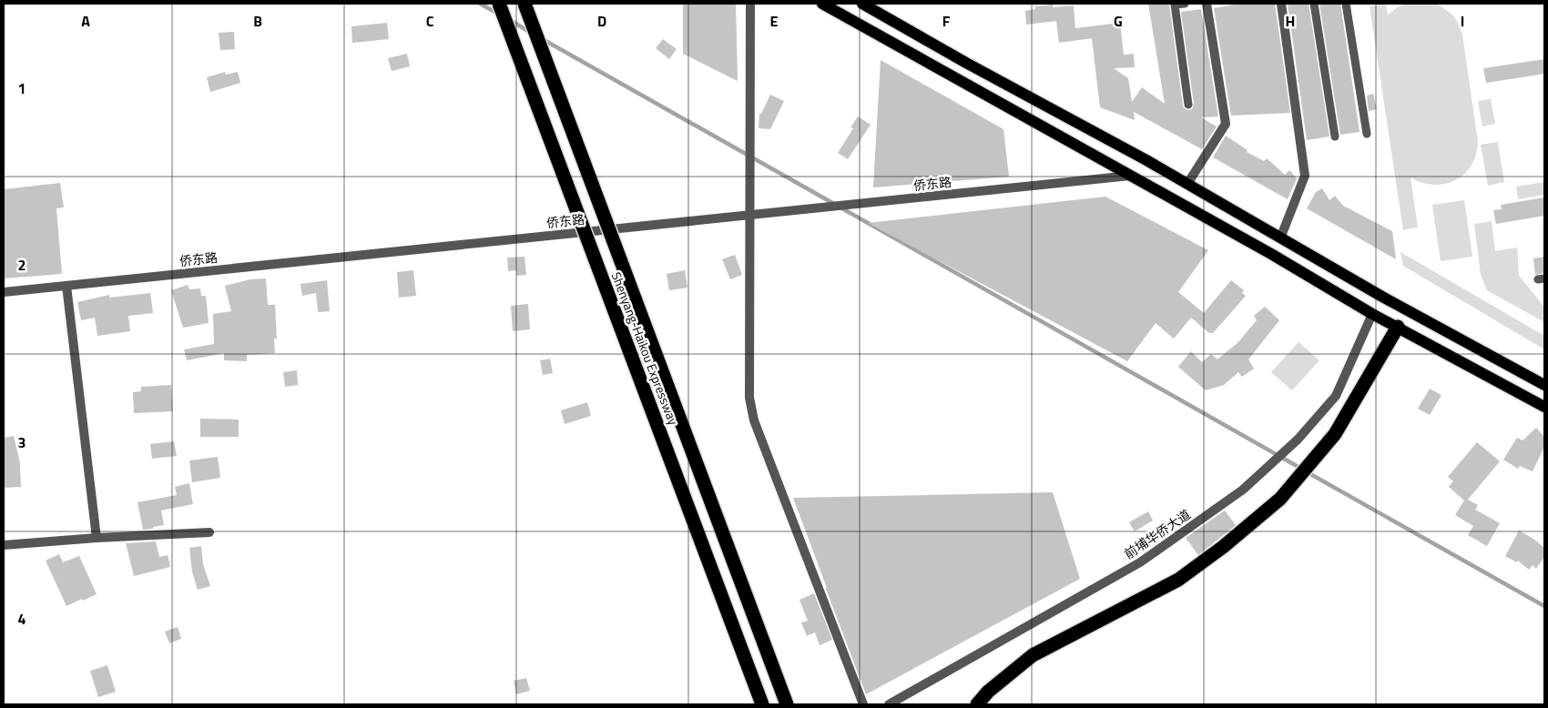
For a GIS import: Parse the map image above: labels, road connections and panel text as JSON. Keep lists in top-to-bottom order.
{
  "streets": {
    "highway": ["Shenyang-Haikou Expressway"],
    "street": ["侨东路", "前埔华侨大道"]
  },
  "grid": {
    "columns": [
      "A",
      "B",
      "C",
      "D",
      "E",
      "F",
      "G",
      "H",
      "I"
    ],
    "rows": [
      "1",
      "2",
      "3",
      "4"
    ]
  }
}
